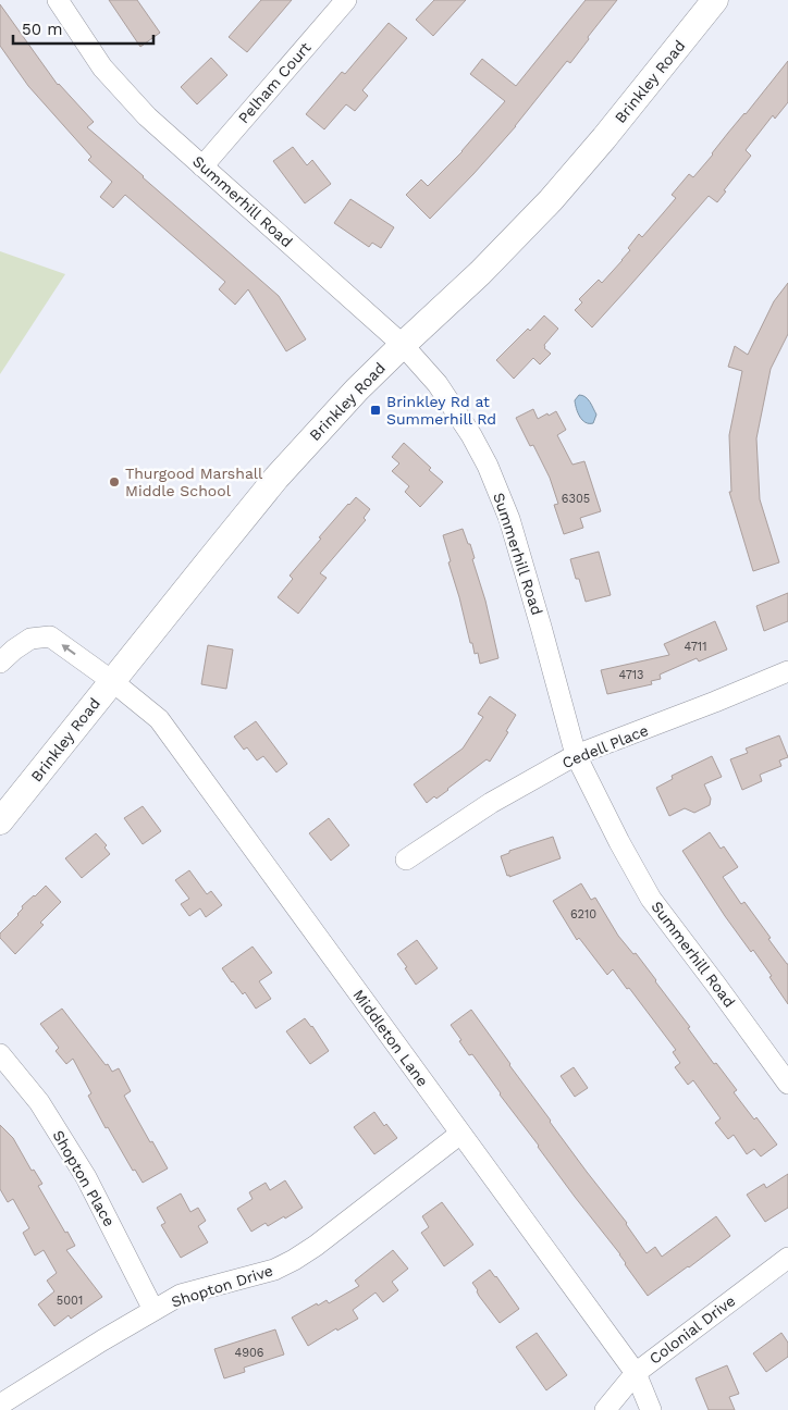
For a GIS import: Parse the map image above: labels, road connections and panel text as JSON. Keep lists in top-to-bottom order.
{
  "streets": {
    "main road": ["Brinkley Road"],
    "street": [
      "Pelham Court",
      "Summerhill Road",
      "Cedell Place",
      "Middleton Lane",
      "Shopton Place",
      "Shopton Drive",
      "Colonial Drive"
    ]
  },
  "crossings": [
    ["Brinkley Road", "Summerhill Road"],
    ["Brinkley Road", "Middleton Lane"],
    ["Pelham Court", "Summerhill Road"],
    ["Summerhill Road", "Cedell Place"],
    ["Middleton Lane", "Shopton Drive"],
    ["Middleton Lane", "Colonial Drive"],
    ["Shopton Place", "Shopton Drive"]
  ],
  "places": {
    "transit": ["Brinkley Rd at Summerhill Rd"],
    "other": ["Thurgood Marshall Middle School"]
  },
  "house_numbers": [
    "6305",
    "4711",
    "4713",
    "6210",
    "5001",
    "4906"
  ],
  "scale_bar": "50 m"
}
